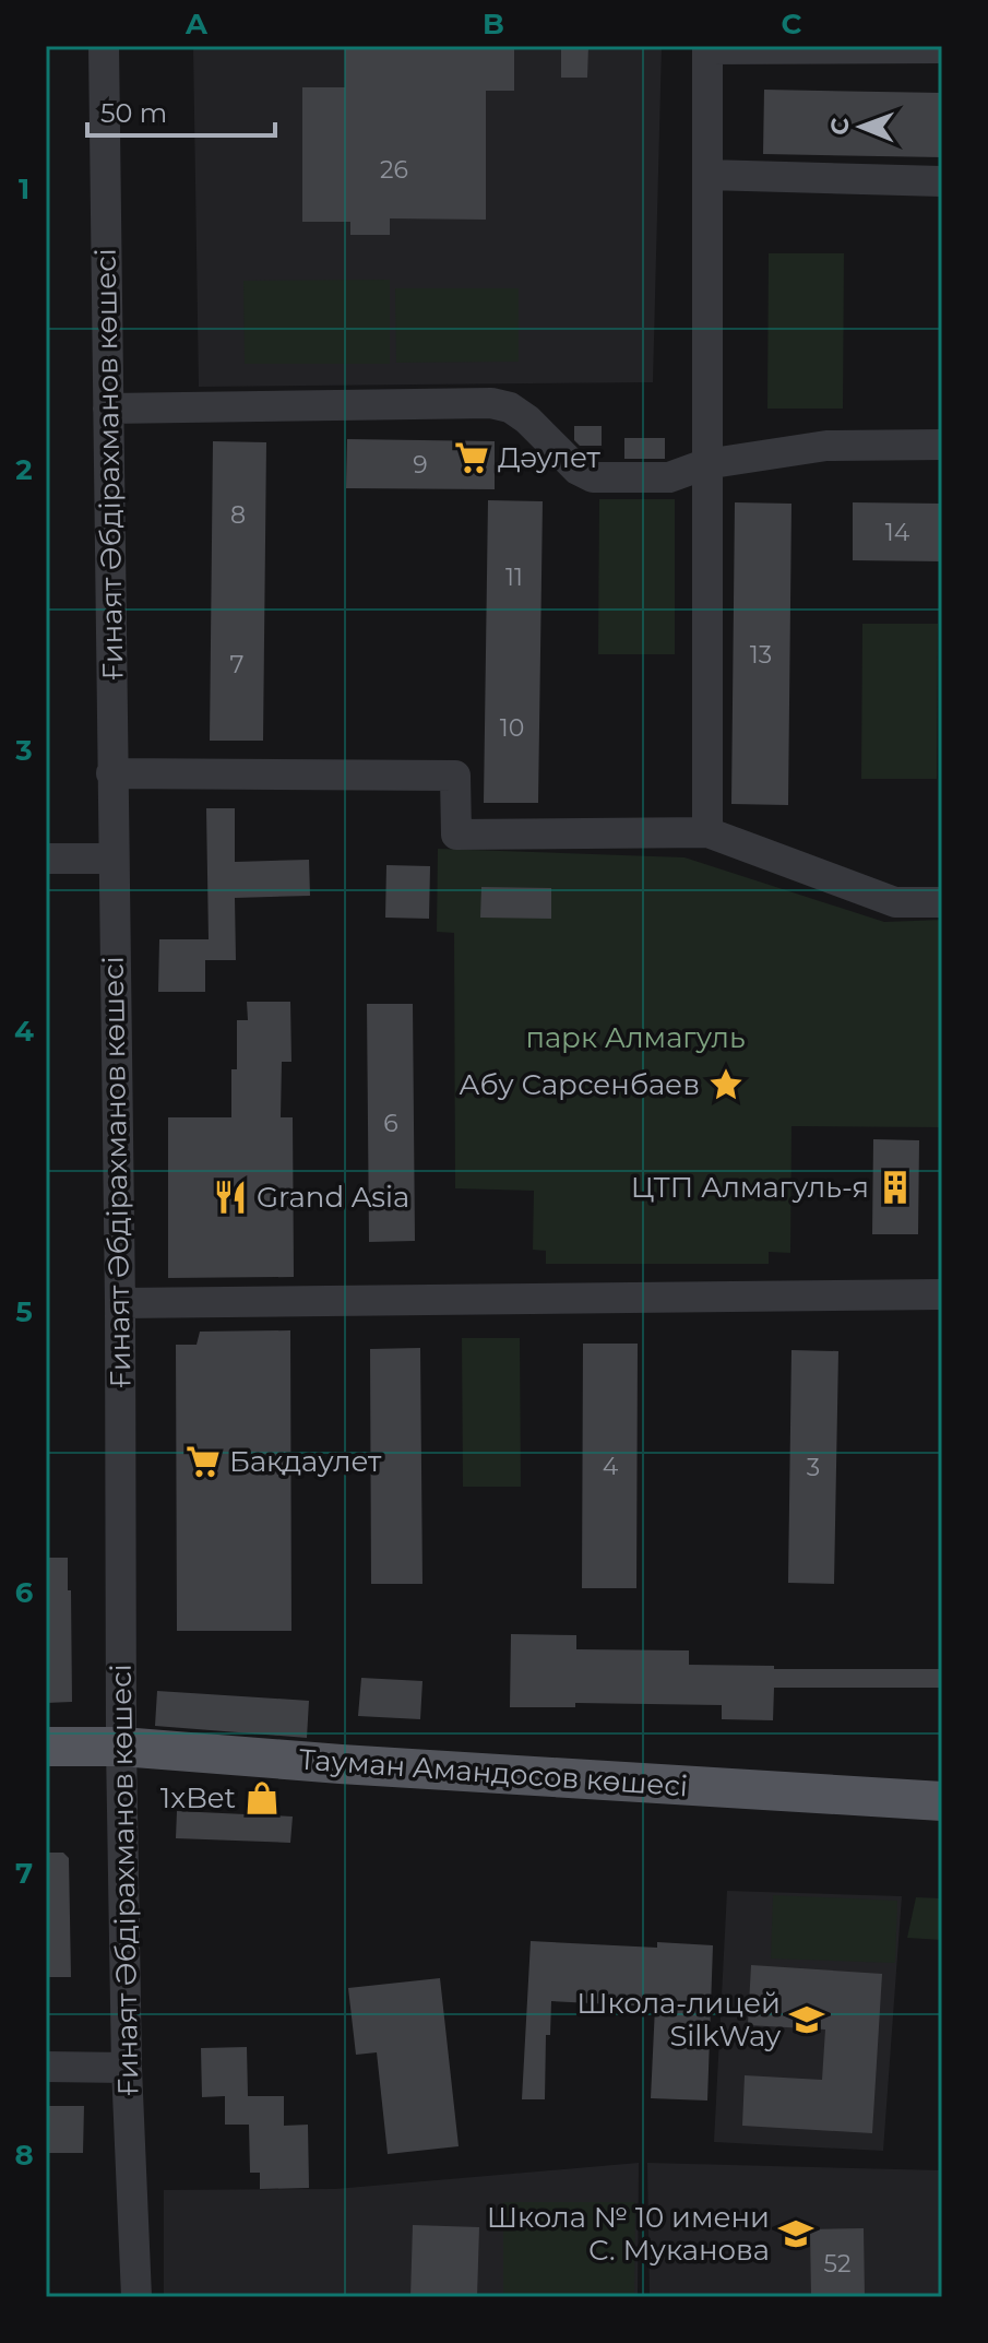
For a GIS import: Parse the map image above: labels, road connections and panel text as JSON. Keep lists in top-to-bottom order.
{
  "streets": {
    "main road": ["Тауман Амандосов көшесі"],
    "street": ["Ғинаят Әбдірахманов көшесі"]
  },
  "crossings": [
    ["Ғинаят Әбдірахманов көшесі", "Тауман Амандосов көшесі"]
  ],
  "parks": ["парк Алмагуль"],
  "places": {
    "supermarket": ["Дәулет", "Бақдаулет"],
    "place": ["Абу Сарсенбаев"],
    "building": ["ЦТП Алмагуль-я"],
    "restaurant": ["Grand Asia"],
    "shop": ["1xBet"],
    "school or university": ["Школа-лицей SilkWay", "Школа № 10 имени С. Муканова"]
  },
  "house_numbers": [
    "26",
    "9",
    "8",
    "14",
    "11",
    "13",
    "7",
    "10",
    "6",
    "4",
    "3",
    "52"
  ],
  "scale_bar": "50 m",
  "north": "left",
  "grid": {
    "columns": ["A", "B", "C"],
    "rows": [
      "1",
      "2",
      "3",
      "4",
      "5",
      "6",
      "7",
      "8"
    ]
  }
}
